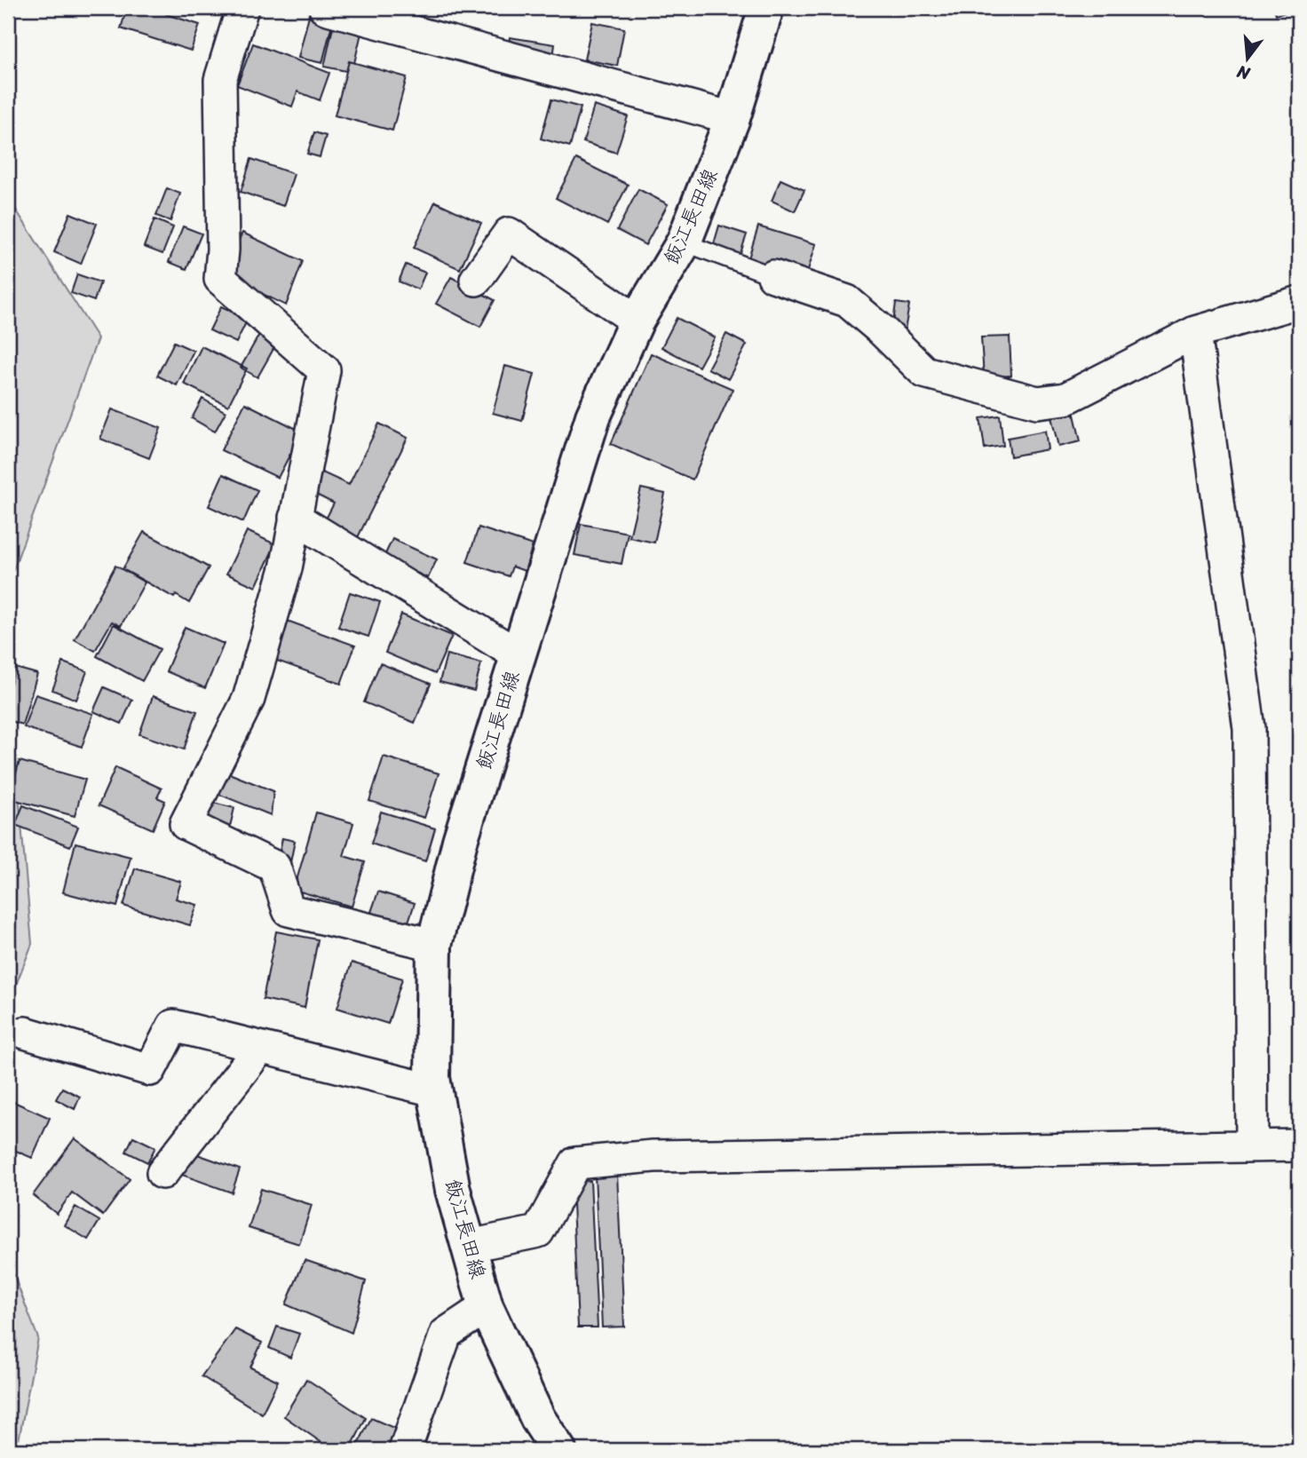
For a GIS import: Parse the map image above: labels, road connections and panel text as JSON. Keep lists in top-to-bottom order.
{
  "streets": {
    "main road": ["飯江長田線"]
  },
  "north": "bottom"
}
